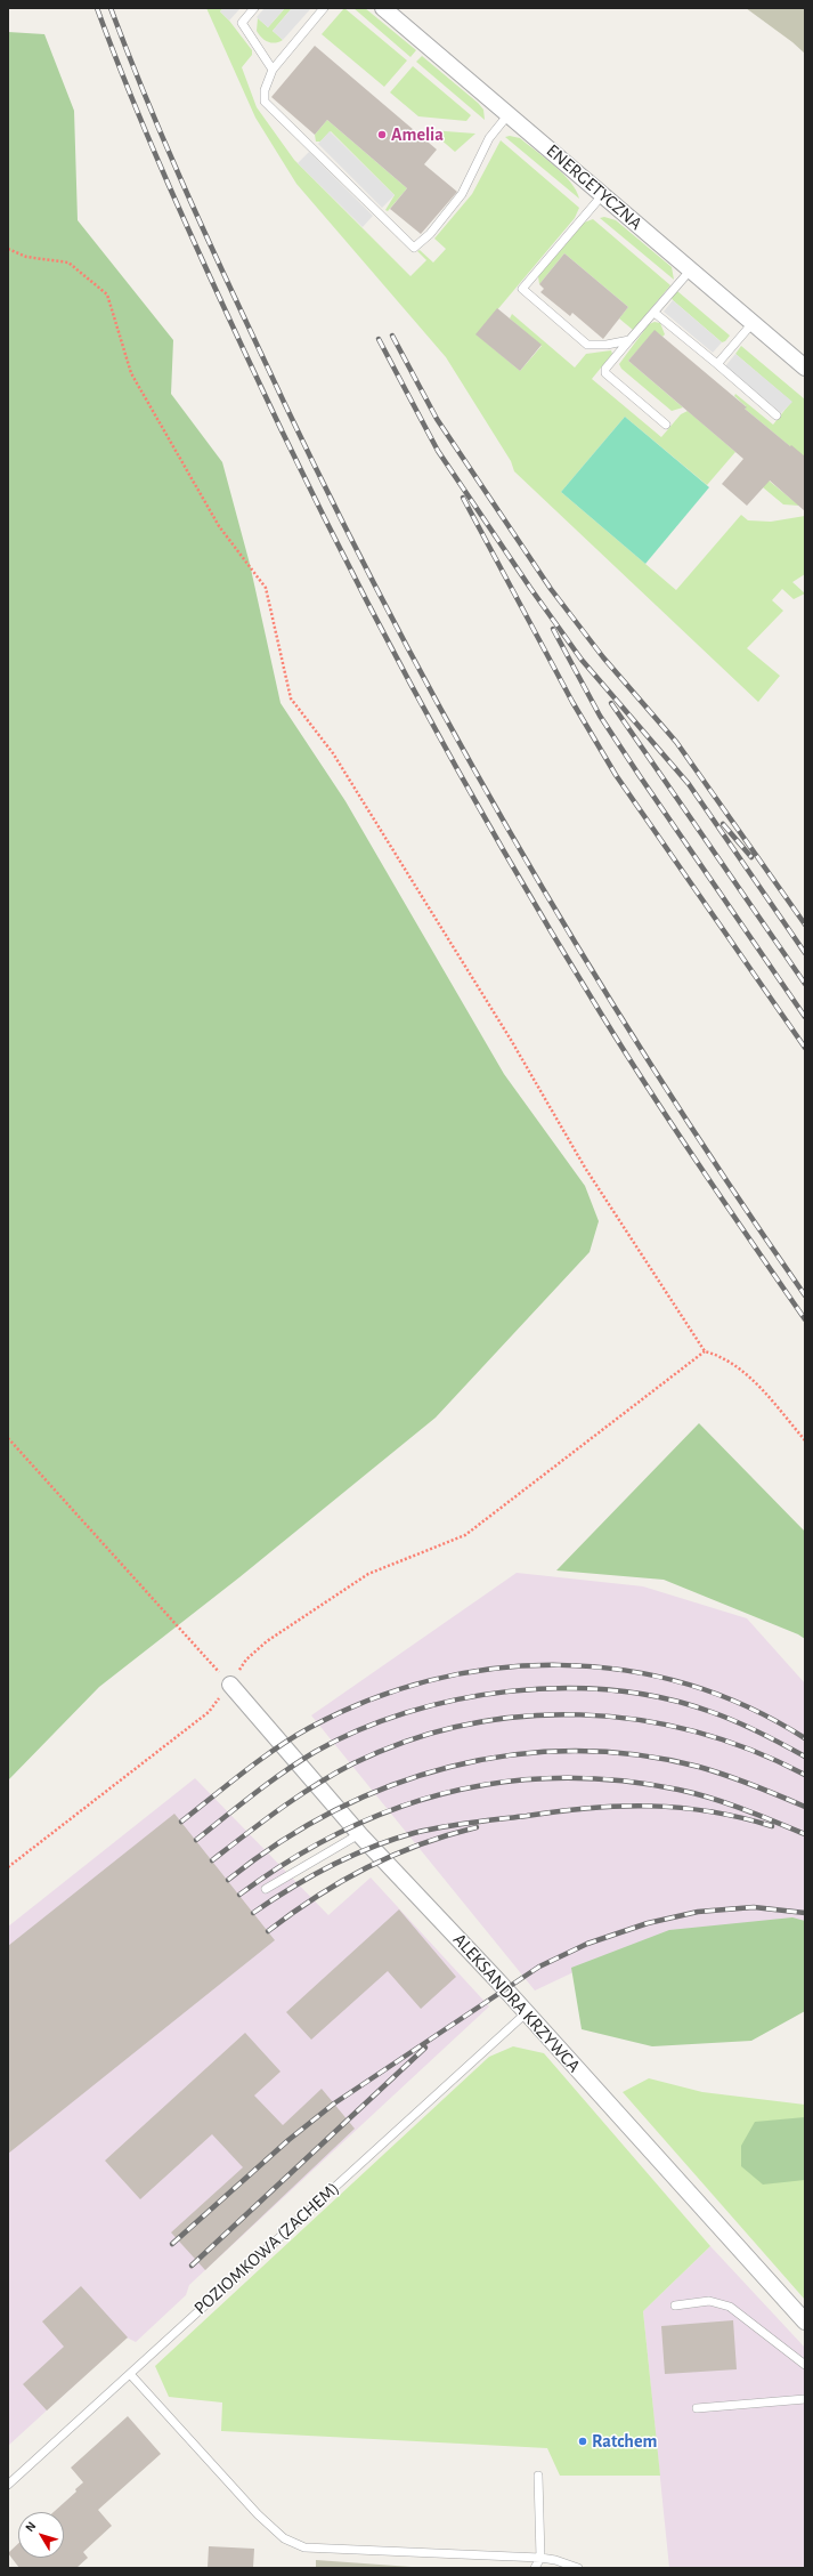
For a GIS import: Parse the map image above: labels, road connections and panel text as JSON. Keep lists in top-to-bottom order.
{
  "streets": {
    "street": ["ENERGETYCZNA", "ALEKSANDRA KRZYWCA"],
    "lane": ["POZIOMKOWA (ZACHEM)"]
  },
  "crossings": [
    ["ALEKSANDRA KRZYWCA", "POZIOMKOWA (ZACHEM)"]
  ],
  "places": ["Amelia", "Ratchem"],
  "north": "top left"
}
